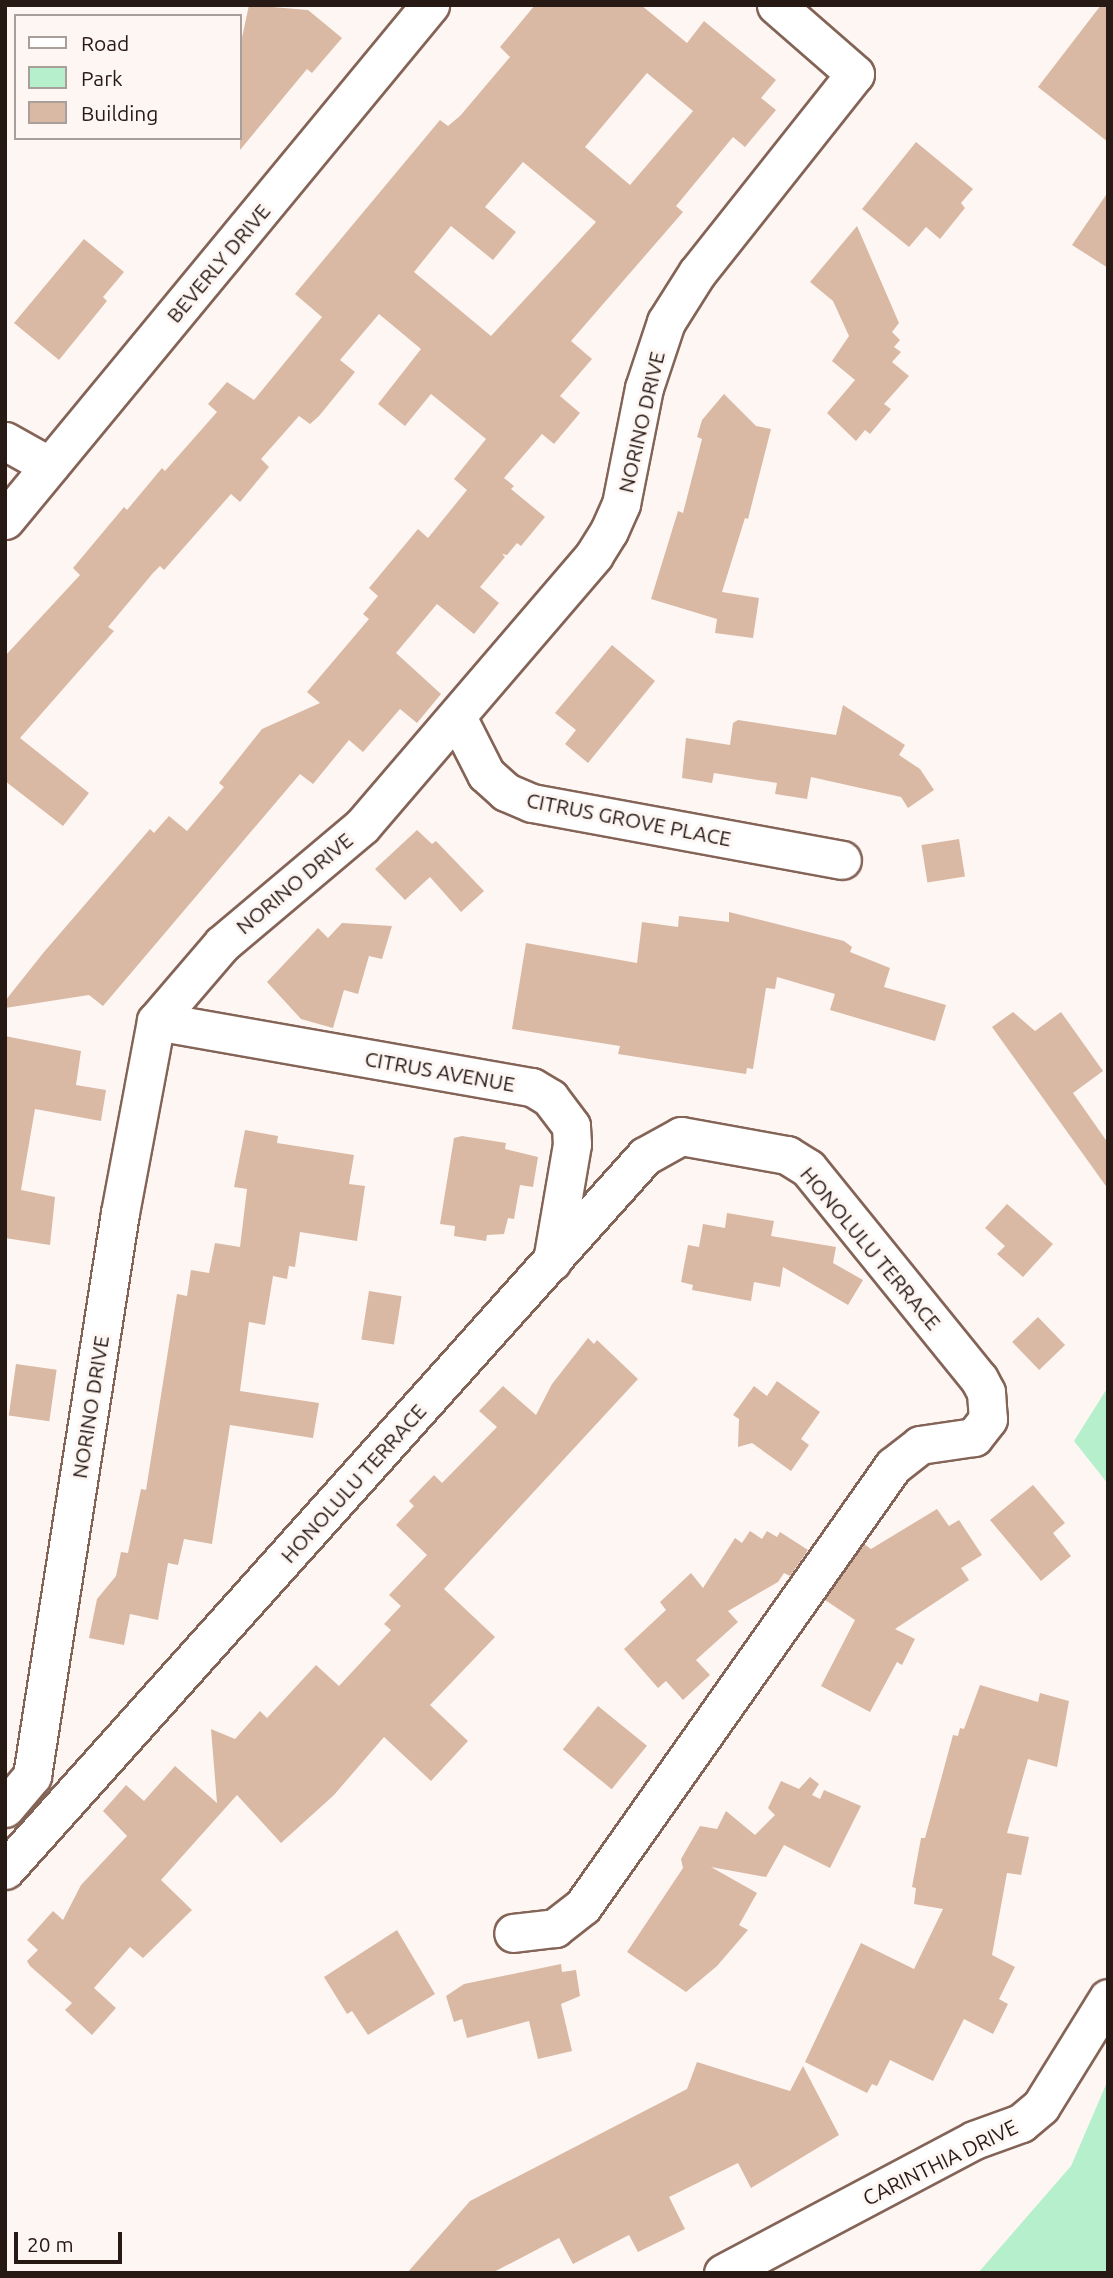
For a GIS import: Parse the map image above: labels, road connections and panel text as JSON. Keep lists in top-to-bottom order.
{
  "streets": {
    "street": [
      "BEVERLY DRIVE",
      "NORINO DRIVE",
      "CITRUS GROVE PLACE",
      "CITRUS AVENUE",
      "HONOLULU TERRACE",
      "CARINTHIA DRIVE"
    ]
  },
  "crossings": [
    ["NORINO DRIVE", "CITRUS GROVE PLACE"],
    ["NORINO DRIVE", "CITRUS AVENUE"],
    ["CITRUS AVENUE", "HONOLULU TERRACE"]
  ],
  "legend": ["Road", "Park", "Building"],
  "scale_bar": "20 m"
}
